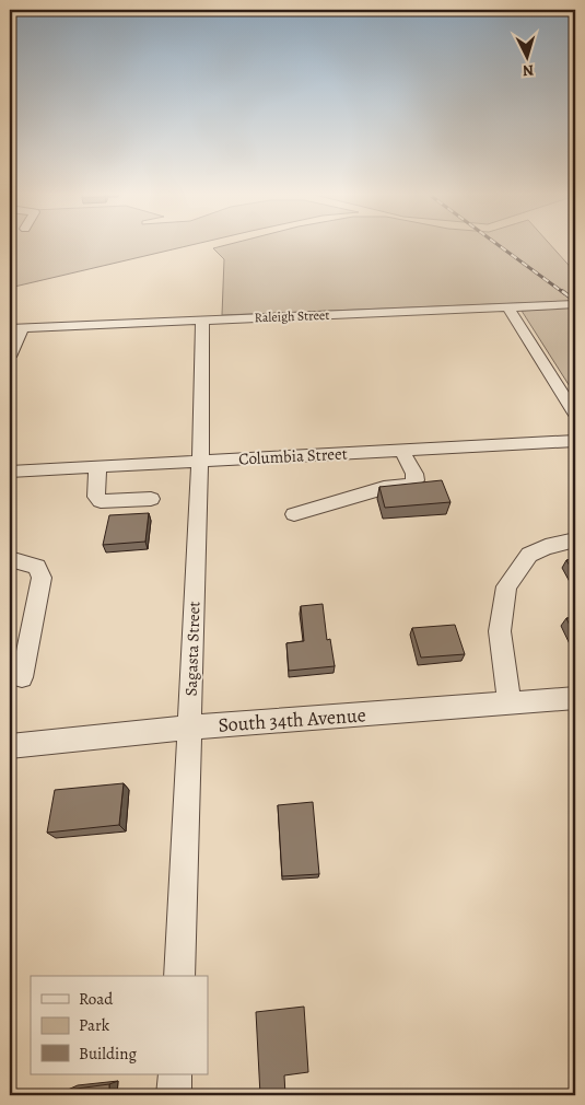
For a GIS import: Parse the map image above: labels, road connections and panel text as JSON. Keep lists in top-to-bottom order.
{
  "streets": {
    "street": [
      "Raleigh Street",
      "Columbia Street",
      "Sagasta Street",
      "South 34th Avenue"
    ]
  },
  "crossings": [
    ["Raleigh Street", "Sagasta Street"],
    ["Columbia Street", "Sagasta Street"],
    ["Sagasta Street", "South 34th Avenue"]
  ],
  "legend": ["Road", "Park", "Building"],
  "north": "bottom"
}
